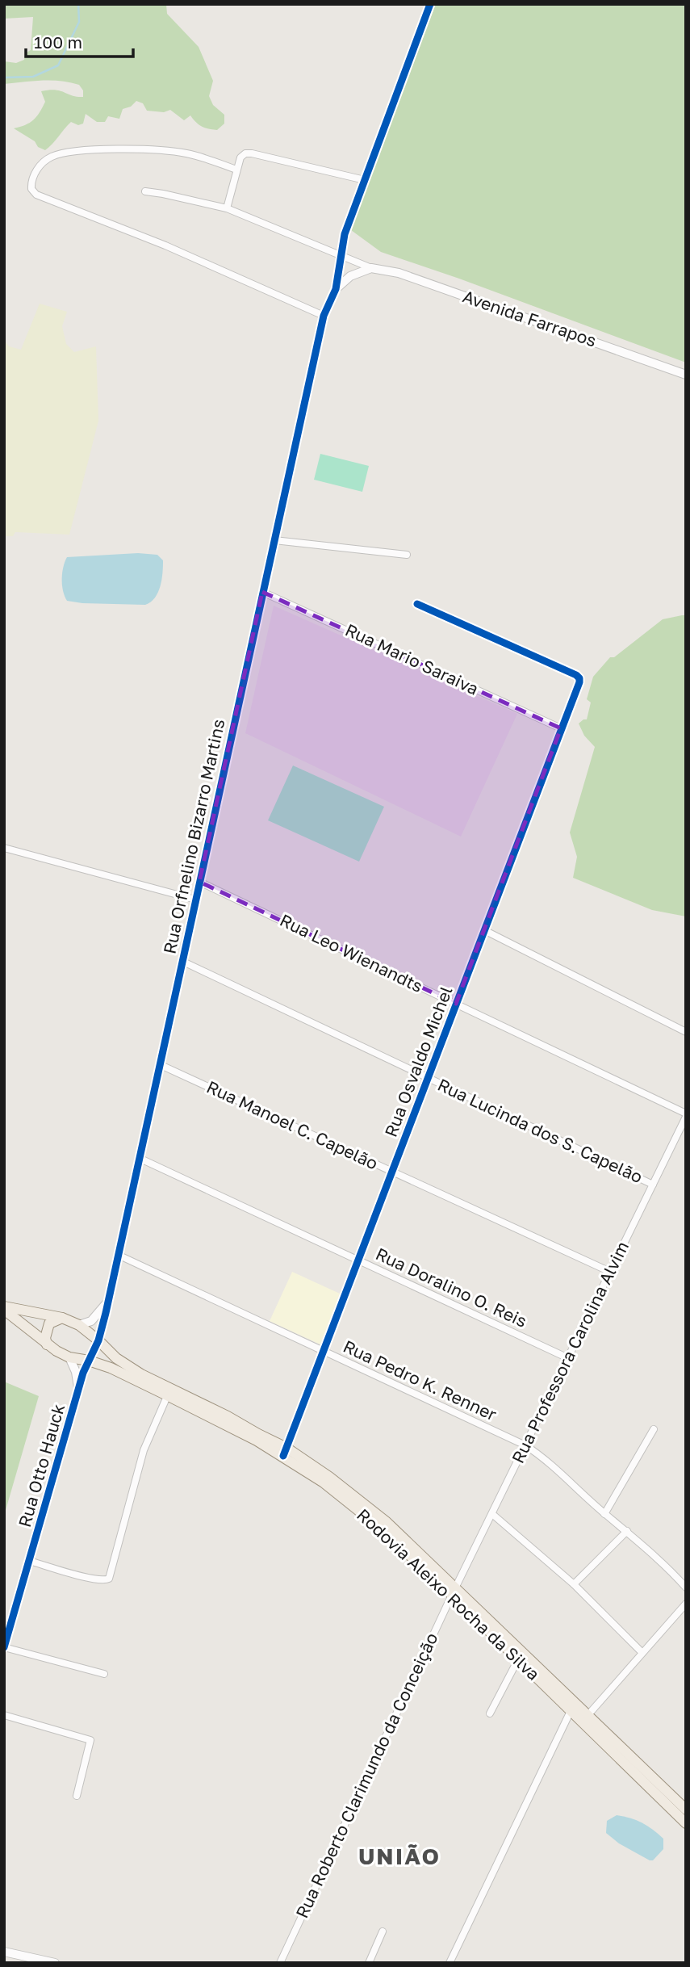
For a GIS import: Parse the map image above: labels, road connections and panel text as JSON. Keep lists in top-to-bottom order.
{
  "streets": {
    "main road": ["Rodovia Aleixo Rocha da Silva"],
    "street": [
      "Avenida Farrapos",
      "Rua Mario Saraiva",
      "Rua Orfnelino Bizarro Martins",
      "Rua Leo Wienandts",
      "Rua Osvaldo Michel",
      "Rua Manoel C. Capelão",
      "Rua Lucinda dos S. Capelão",
      "Rua Doralino O. Reis",
      "Rua Professora Carolina Alvim",
      "Rua Pedro K. Renner",
      "Rua Otto Hauck",
      "Rua Roberto Clarimundo da Conceição"
    ]
  },
  "crossings": [
    ["Rua Mario Saraiva", "Rua Orfnelino Bizarro Martins"],
    ["Rua Mario Saraiva", "Rua Osvaldo Michel"],
    ["Rua Orfnelino Bizarro Martins", "Rua Leo Wienandts"],
    ["Rua Orfnelino Bizarro Martins", "Rua Manoel C. Capelão"],
    ["Rua Orfnelino Bizarro Martins", "Rua Lucinda dos S. Capelão"],
    ["Rua Orfnelino Bizarro Martins", "Rua Doralino O. Reis"],
    ["Rua Orfnelino Bizarro Martins", "Rua Pedro K. Renner"],
    ["Rua Orfnelino Bizarro Martins", "Rua Otto Hauck"],
    ["Rua Orfnelino Bizarro Martins", "Rodovia Aleixo Rocha da Silva"],
    ["Rua Leo Wienandts", "Rua Osvaldo Michel"],
    ["Rua Leo Wienandts", "Rua Professora Carolina Alvim"],
    ["Rua Osvaldo Michel", "Rua Manoel C. Capelão"],
    ["Rua Osvaldo Michel", "Rua Lucinda dos S. Capelão"],
    ["Rua Osvaldo Michel", "Rua Doralino O. Reis"],
    ["Rua Osvaldo Michel", "Rua Pedro K. Renner"],
    ["Rua Osvaldo Michel", "Rodovia Aleixo Rocha da Silva"],
    ["Rua Manoel C. Capelão", "Rua Professora Carolina Alvim"],
    ["Rua Lucinda dos S. Capelão", "Rua Professora Carolina Alvim"],
    ["Rua Doralino O. Reis", "Rua Professora Carolina Alvim"],
    ["Rua Professora Carolina Alvim", "Rua Pedro K. Renner"],
    ["Rua Professora Carolina Alvim", "Rodovia Aleixo Rocha da Silva"],
    ["Rua Professora Carolina Alvim", "Rua Roberto Clarimundo da Conceição"],
    ["Rodovia Aleixo Rocha da Silva", "Rua Roberto Clarimundo da Conceição"]
  ],
  "districts": ["UNIÃO"],
  "scale_bar": "100 m"
}
